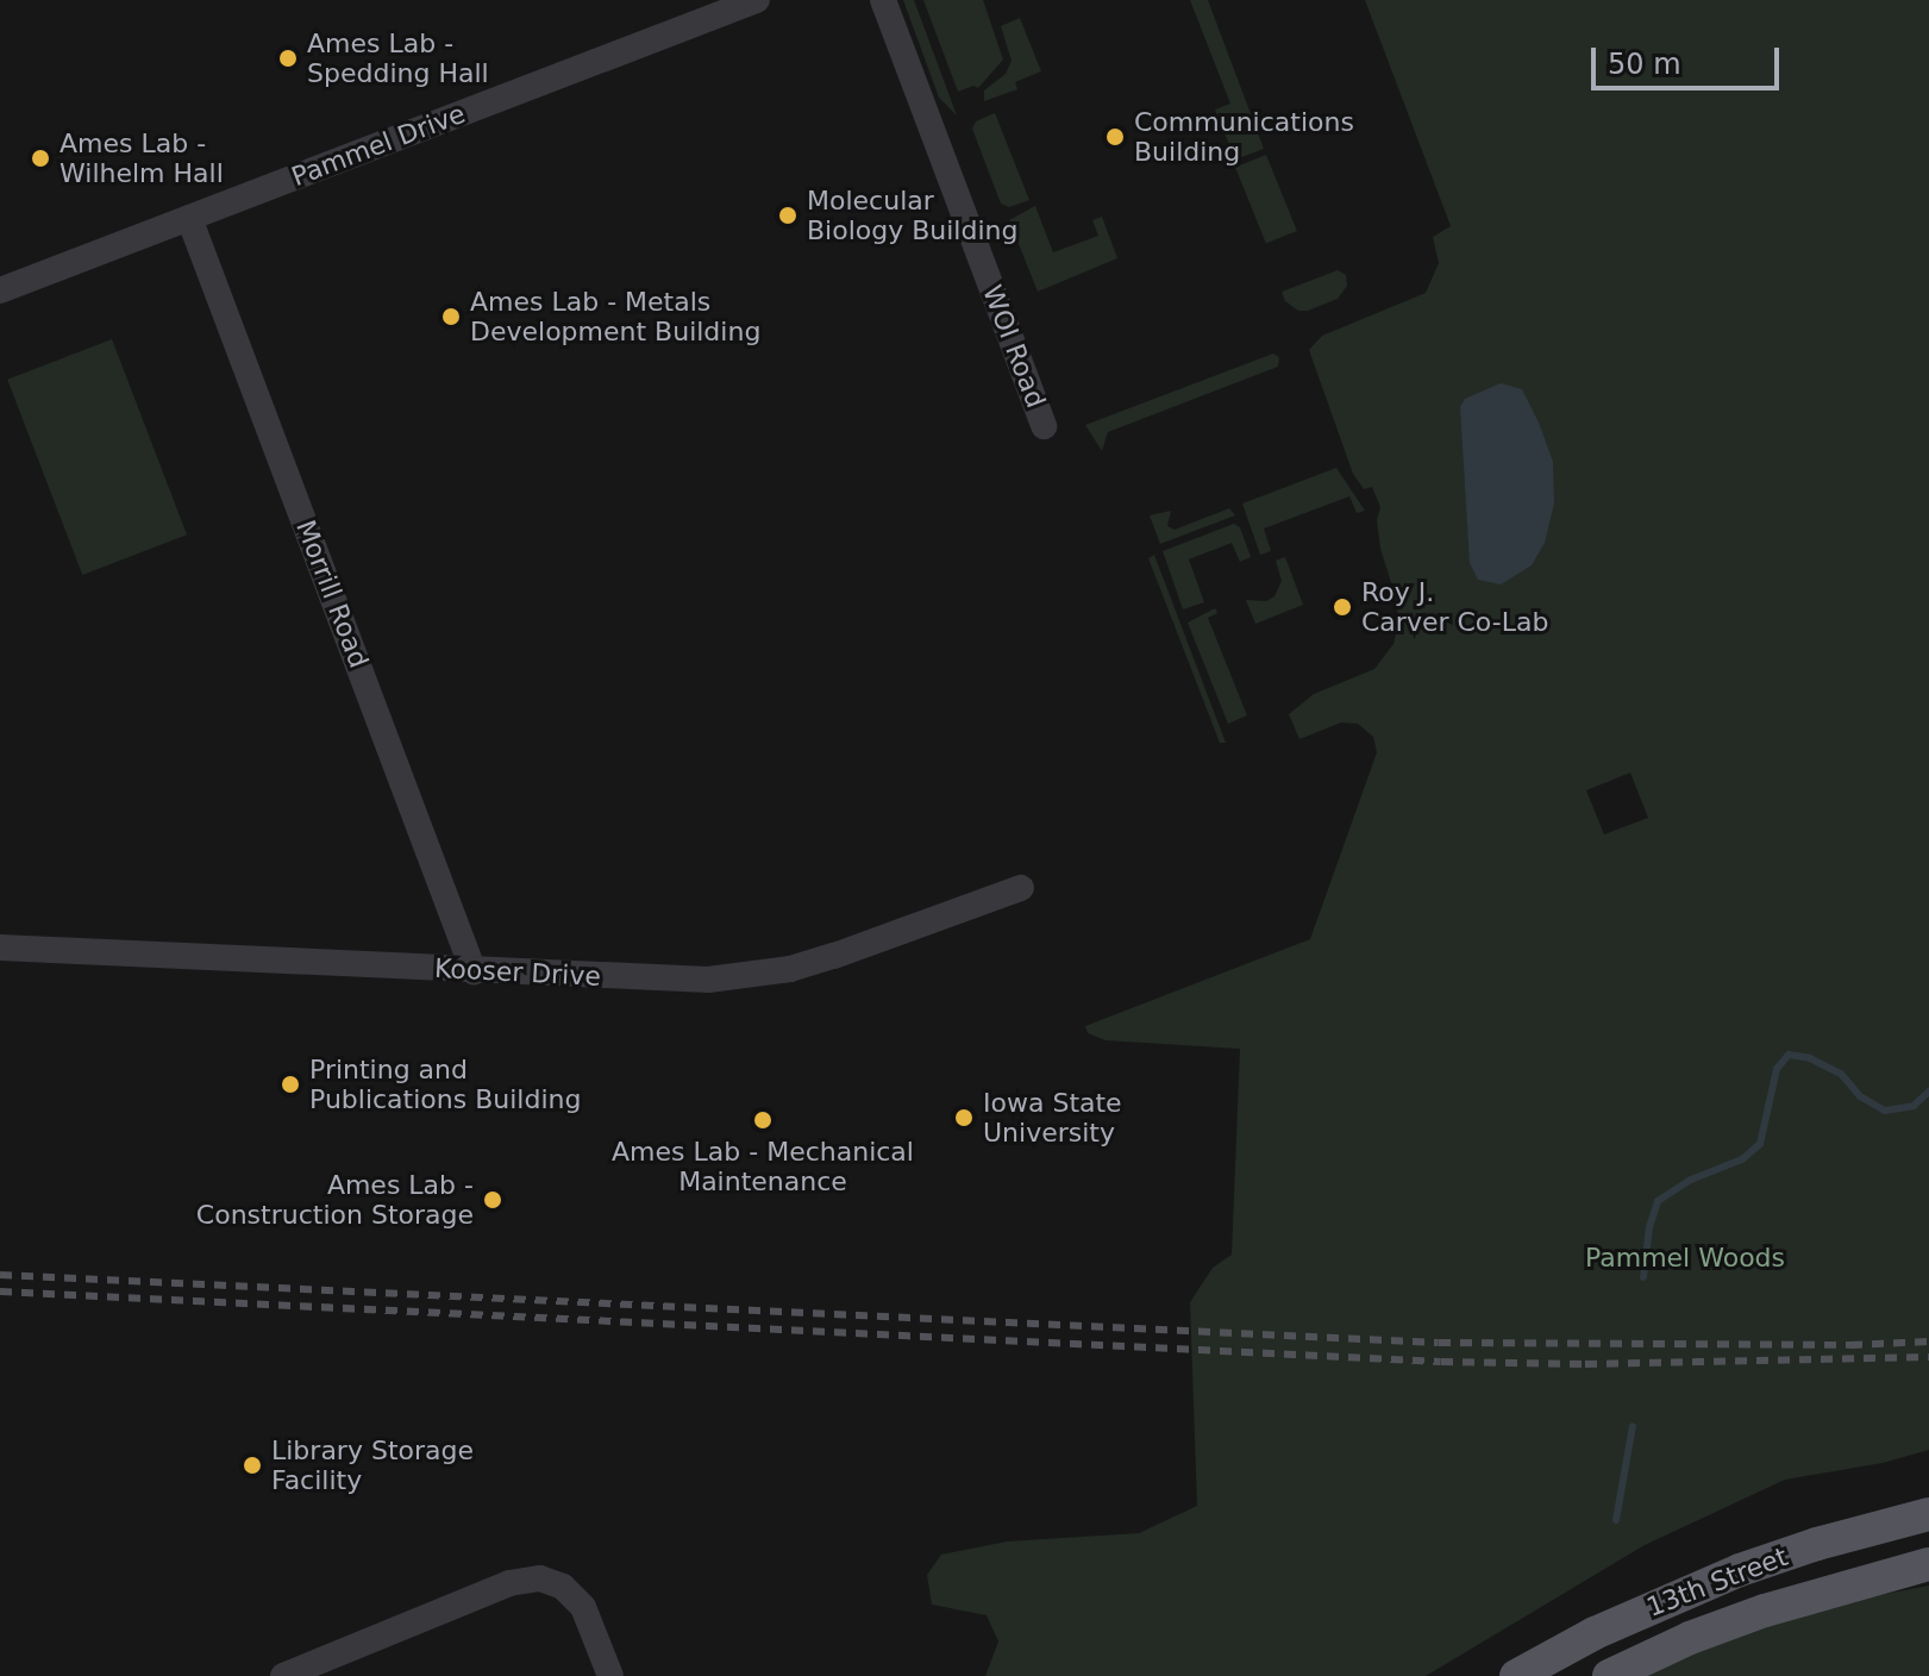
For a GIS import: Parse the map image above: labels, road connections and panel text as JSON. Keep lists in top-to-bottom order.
{
  "streets": {
    "main road": ["13th Street"],
    "street": [
      "Pammel Drive",
      "WOI Road",
      "Morrill Road",
      "Kooser Drive"
    ]
  },
  "crossings": [
    ["Pammel Drive", "Morrill Road"],
    ["Morrill Road", "Kooser Drive"]
  ],
  "parks": ["Pammel Woods"],
  "places": [
    "Ames Lab - Spedding Hall",
    "Communications Building",
    "Ames Lab - Wilhelm Hall",
    "Molecular Biology Building",
    "Ames Lab - Metals Development Building",
    "Roy J. Carver Co-Lab",
    "Printing and Publications Building",
    "Iowa State University",
    "Ames Lab - Mechanical Maintenance",
    "Ames Lab - Construction Storage",
    "Library Storage Facility"
  ],
  "scale_bar": "50 m"
}
